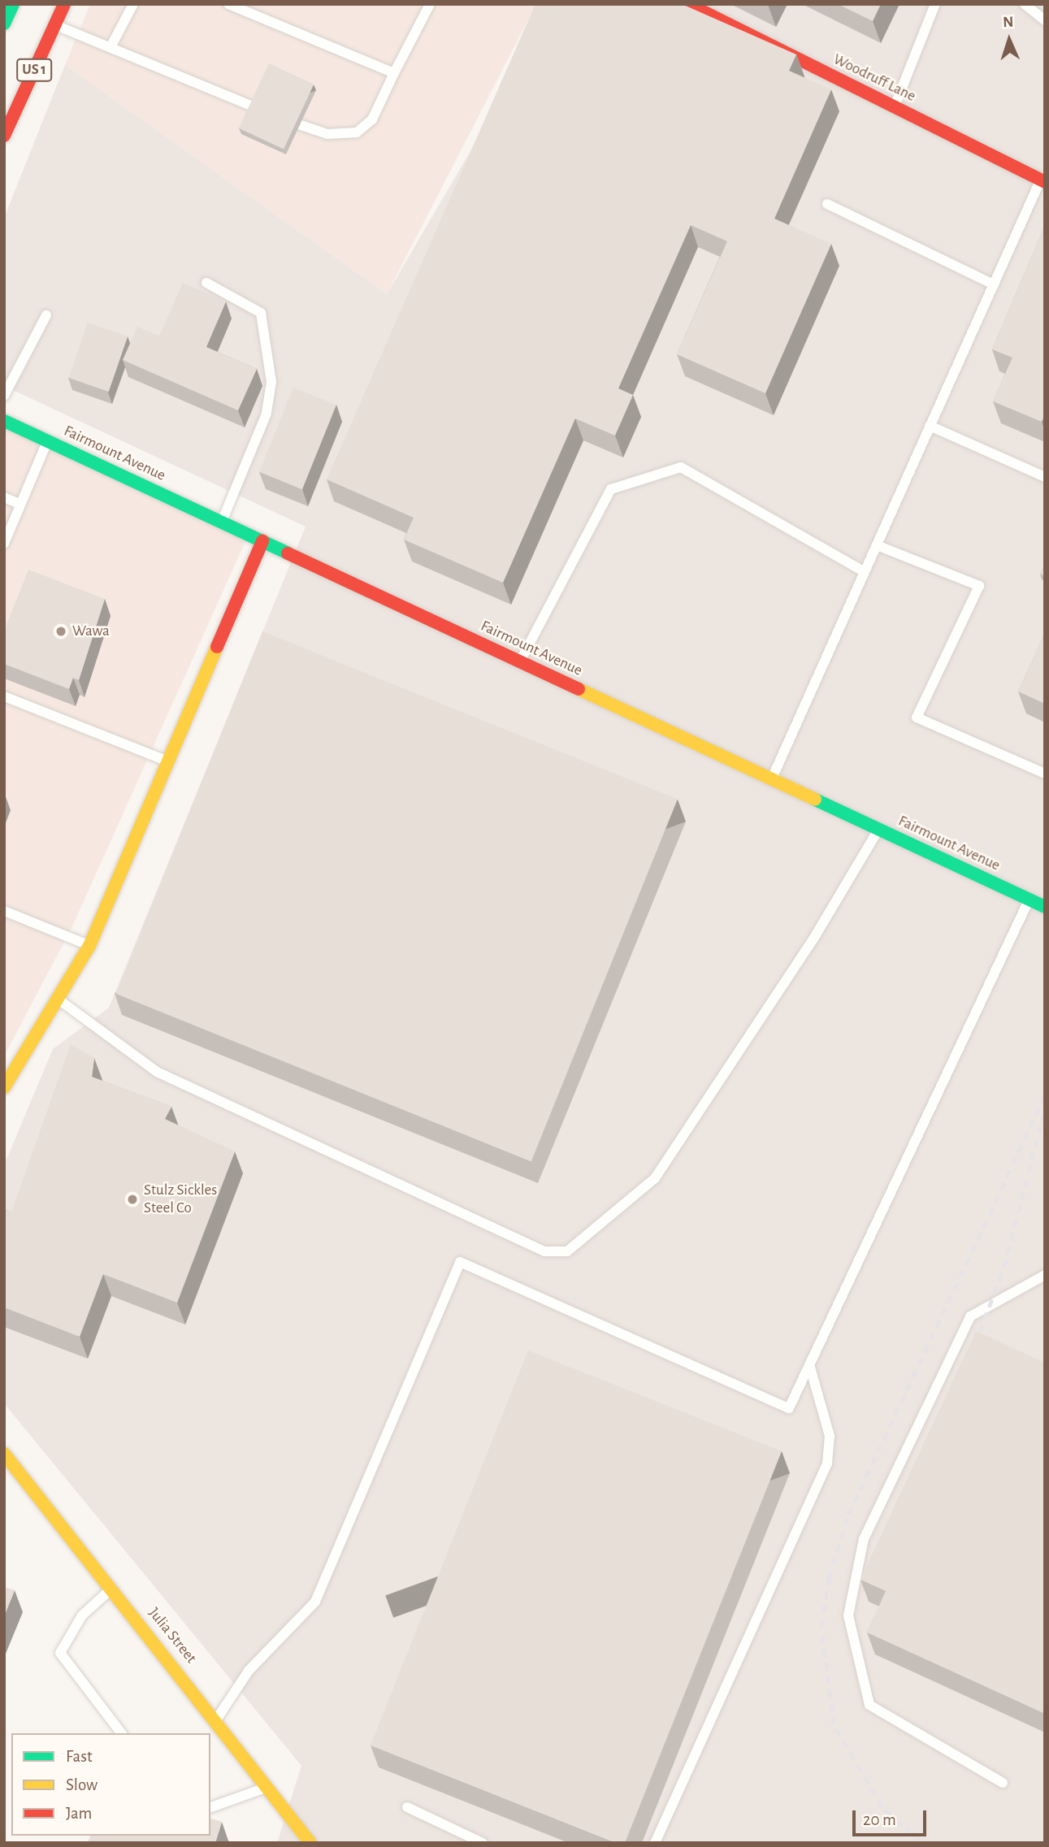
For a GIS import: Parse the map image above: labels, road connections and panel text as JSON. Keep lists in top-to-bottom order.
{
  "streets": {
    "main road": [
      "US 1",
      "Woodruff Lane",
      "Fairmount Avenue",
      "Julia Street"
    ]
  },
  "places": ["Wawa", "Stulz Sickles Steel Co"],
  "legend": ["Fast", "Slow", "Jam"],
  "scale_bar": "20 m",
  "north": "top"
}
